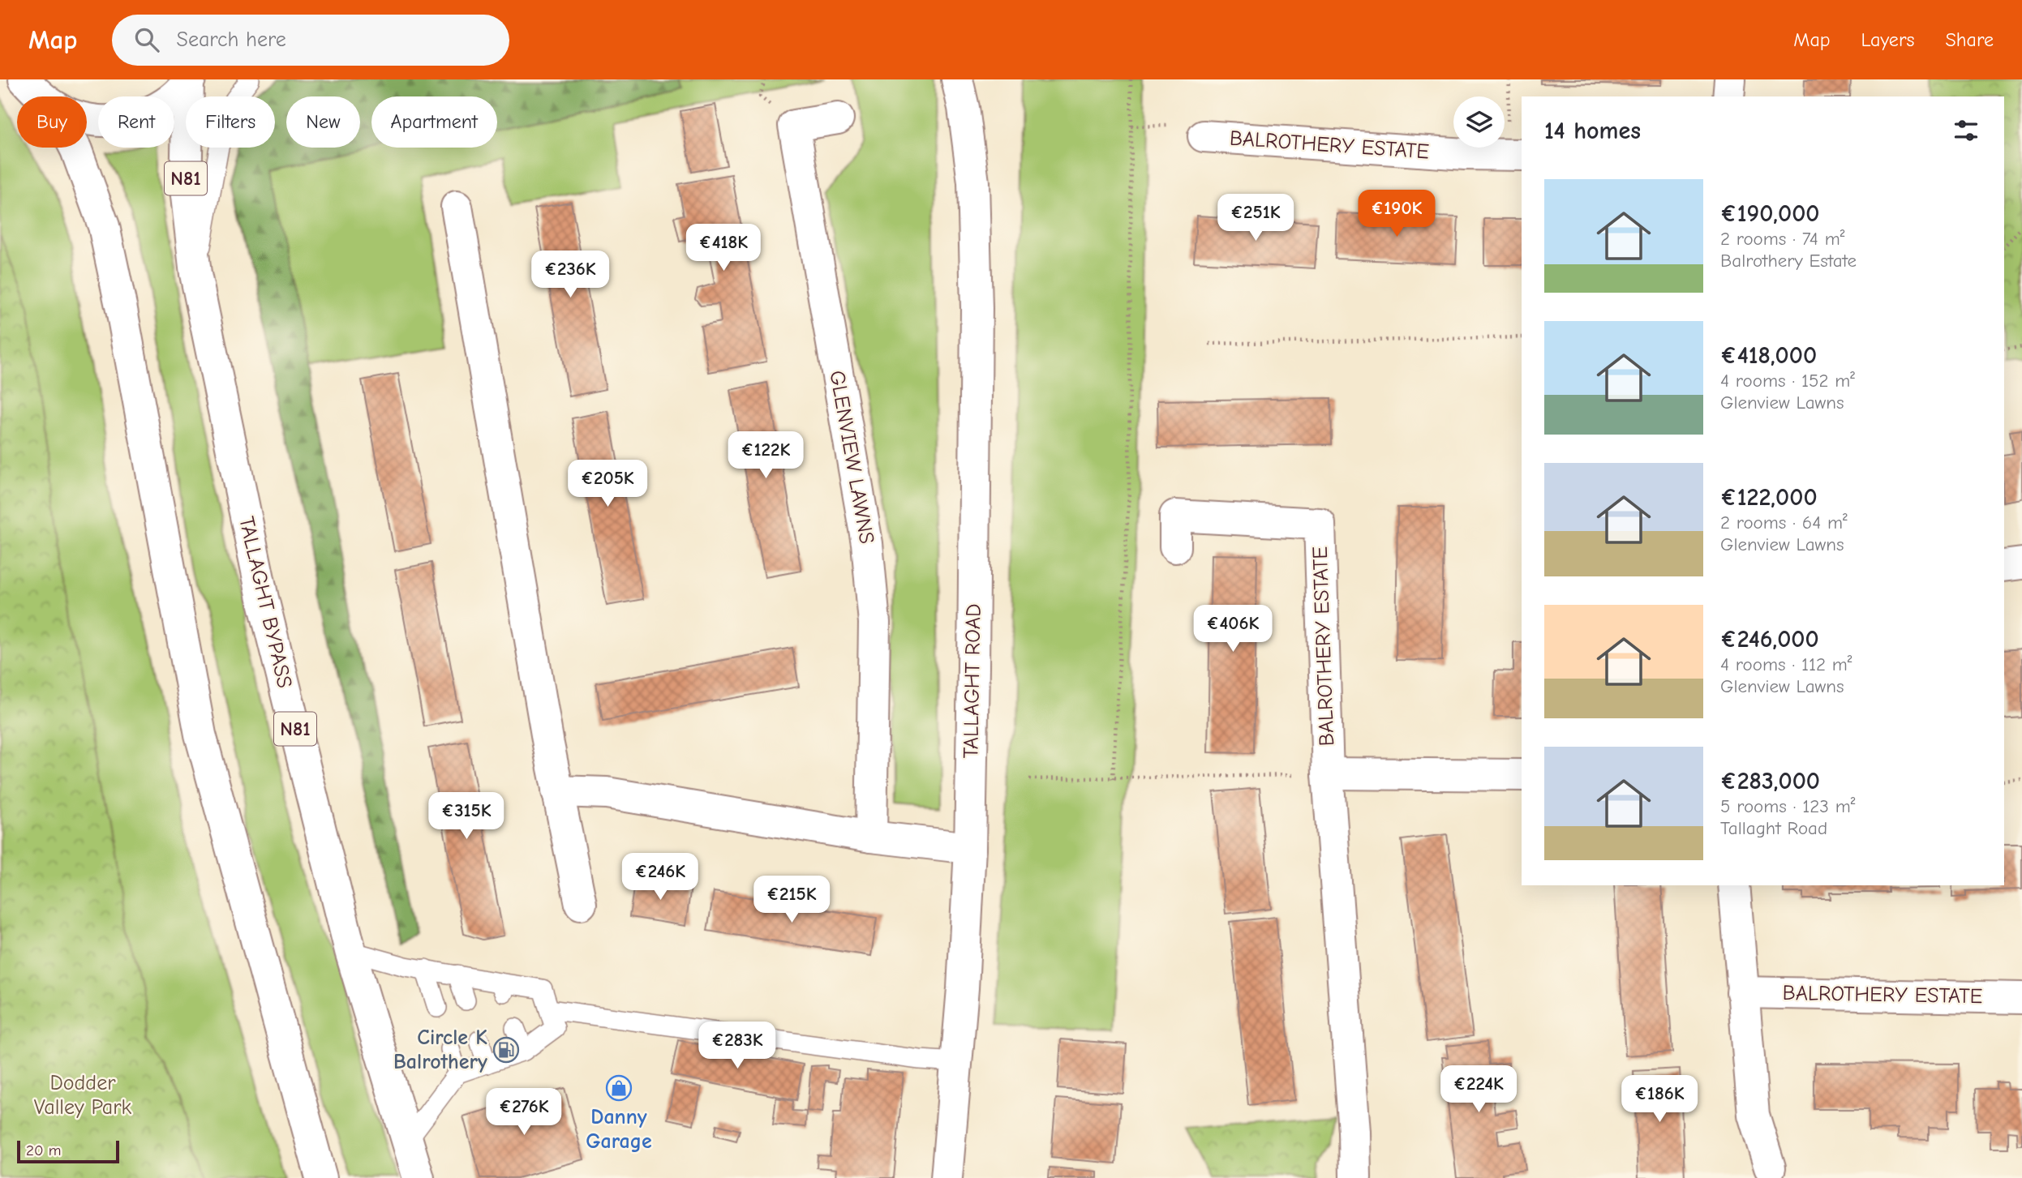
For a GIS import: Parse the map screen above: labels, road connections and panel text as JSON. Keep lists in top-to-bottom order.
{
  "streets": {
    "street": [
      "BALROTHERY ESTATE",
      "N81",
      "GLENVIEW LAWNS",
      "TALLAGHT BYPASS",
      "TALLAGHT ROAD"
    ]
  },
  "crossings": [
    ["N81", "TALLAGHT BYPASS"]
  ],
  "parks": ["Dodder Valley Park"],
  "places": {
    "fuel station": ["Circle K Balrothery"],
    "shop": ["Danny Garage"]
  },
  "scale_bar": "20 m",
  "page": {
    "header": "Map",
    "search": "Search here",
    "nav": ["Map", "Layers", "Share"],
    "chip": [
      "Buy",
      "Rent",
      "Filters",
      "New",
      "Apartment"
    ],
    "heading": "14 homes",
    "list": [
      {
        "name": "€190,000",
        "note": "2 rooms · 74 m² · Balrothery Estate"
      },
      {
        "name": "€418,000",
        "note": "4 rooms · 152 m² · Glenview Lawns"
      },
      {
        "name": "€122,000",
        "note": "2 rooms · 64 m² · Glenview Lawns"
      },
      {
        "name": "€246,000",
        "note": "4 rooms · 112 m² · Glenview Lawns"
      },
      {
        "name": "€283,000",
        "note": "5 rooms · 123 m² · Tallaght Road"
      }
    ],
    "price": [
      "€190K",
      "€251K",
      "€418K",
      "€236K",
      "€122K",
      "€205K",
      "€406K",
      "€315K",
      "€246K",
      "€215K",
      "€283K",
      "€224K",
      "€186K",
      "€276K"
    ],
    "scale": "20 m"
  }
}
